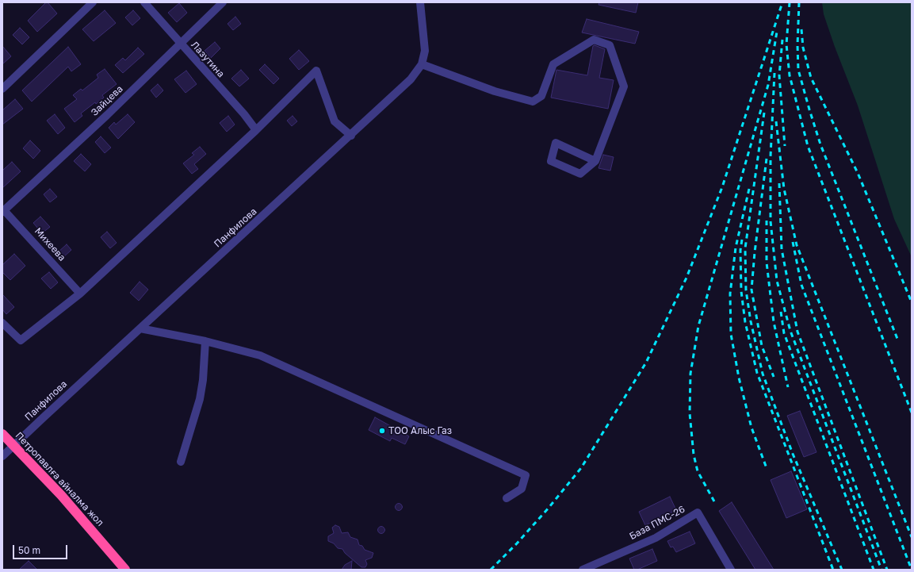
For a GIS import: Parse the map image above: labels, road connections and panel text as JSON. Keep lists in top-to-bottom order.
{
  "streets": {
    "highway": ["Петропавлға айналма жол"],
    "street": [
      "Лазутина",
      "Зайцева",
      "Панфилова",
      "Михеева",
      "База ПМС-26"
    ]
  },
  "crossings": [
    ["Лазутина", "Зайцева"],
    ["Зайцева", "Михеева"],
    ["Панфилова", "Петропавлға айналма жол"]
  ],
  "places": ["ТОО Алыс Газ"],
  "scale_bar": "50 m"
}
